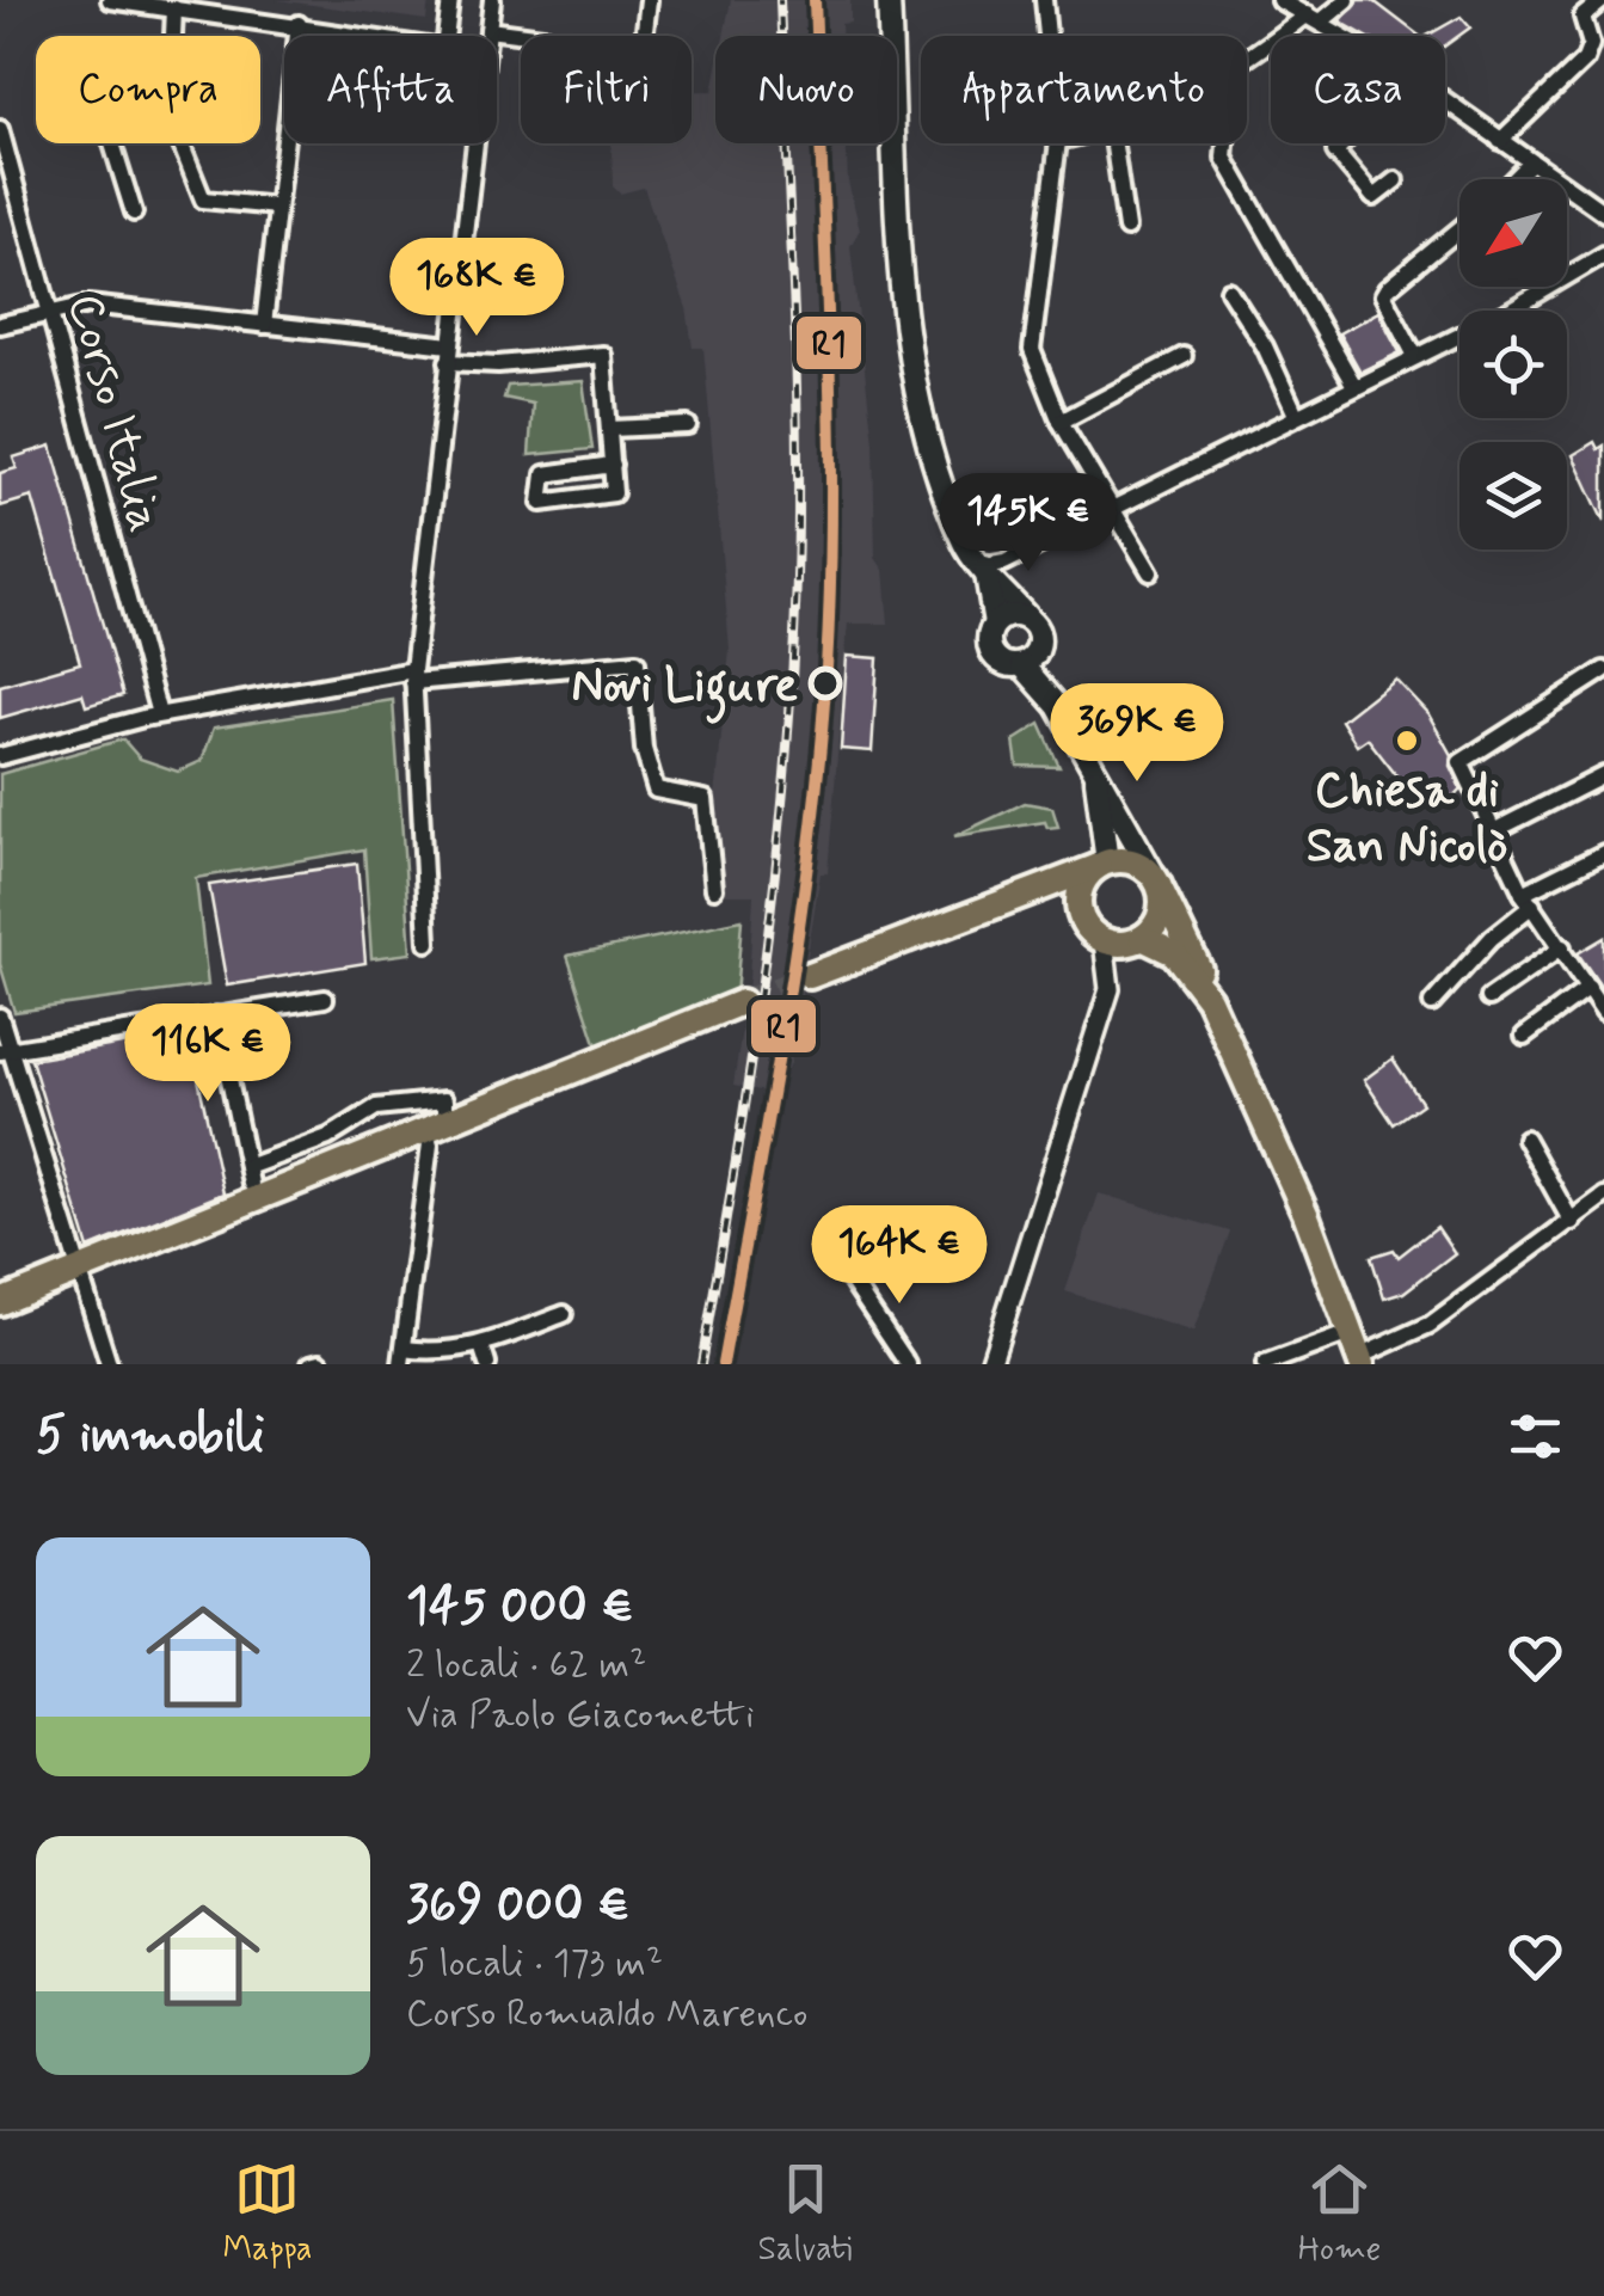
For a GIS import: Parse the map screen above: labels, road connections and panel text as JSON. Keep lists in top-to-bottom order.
{
  "streets": {
    "street": ["Corso Italia"]
  },
  "places": ["Novi Ligure", "Chiesa di San Nicolò"],
  "lines": ["transit line R1"],
  "north": "bottom left",
  "page": {
    "chip": [
      "Compra",
      "Affitta",
      "Filtri",
      "Nuovo",
      "Appartamento",
      "Casa"
    ],
    "price": [
      "168K €",
      "145K €",
      "369K €",
      "116K €",
      "164K €"
    ],
    "heading": "5 immobili",
    "list": [
      {
        "name": "145 000 €",
        "note": "2 locali · 62 m² · Via Paolo Giacometti"
      },
      {
        "name": "369 000 €",
        "note": "5 locali · 173 m² · Corso Romualdo Marenco"
      }
    ],
    "tabs": ["Mappa", "Salvati", "Home"]
  }
}
